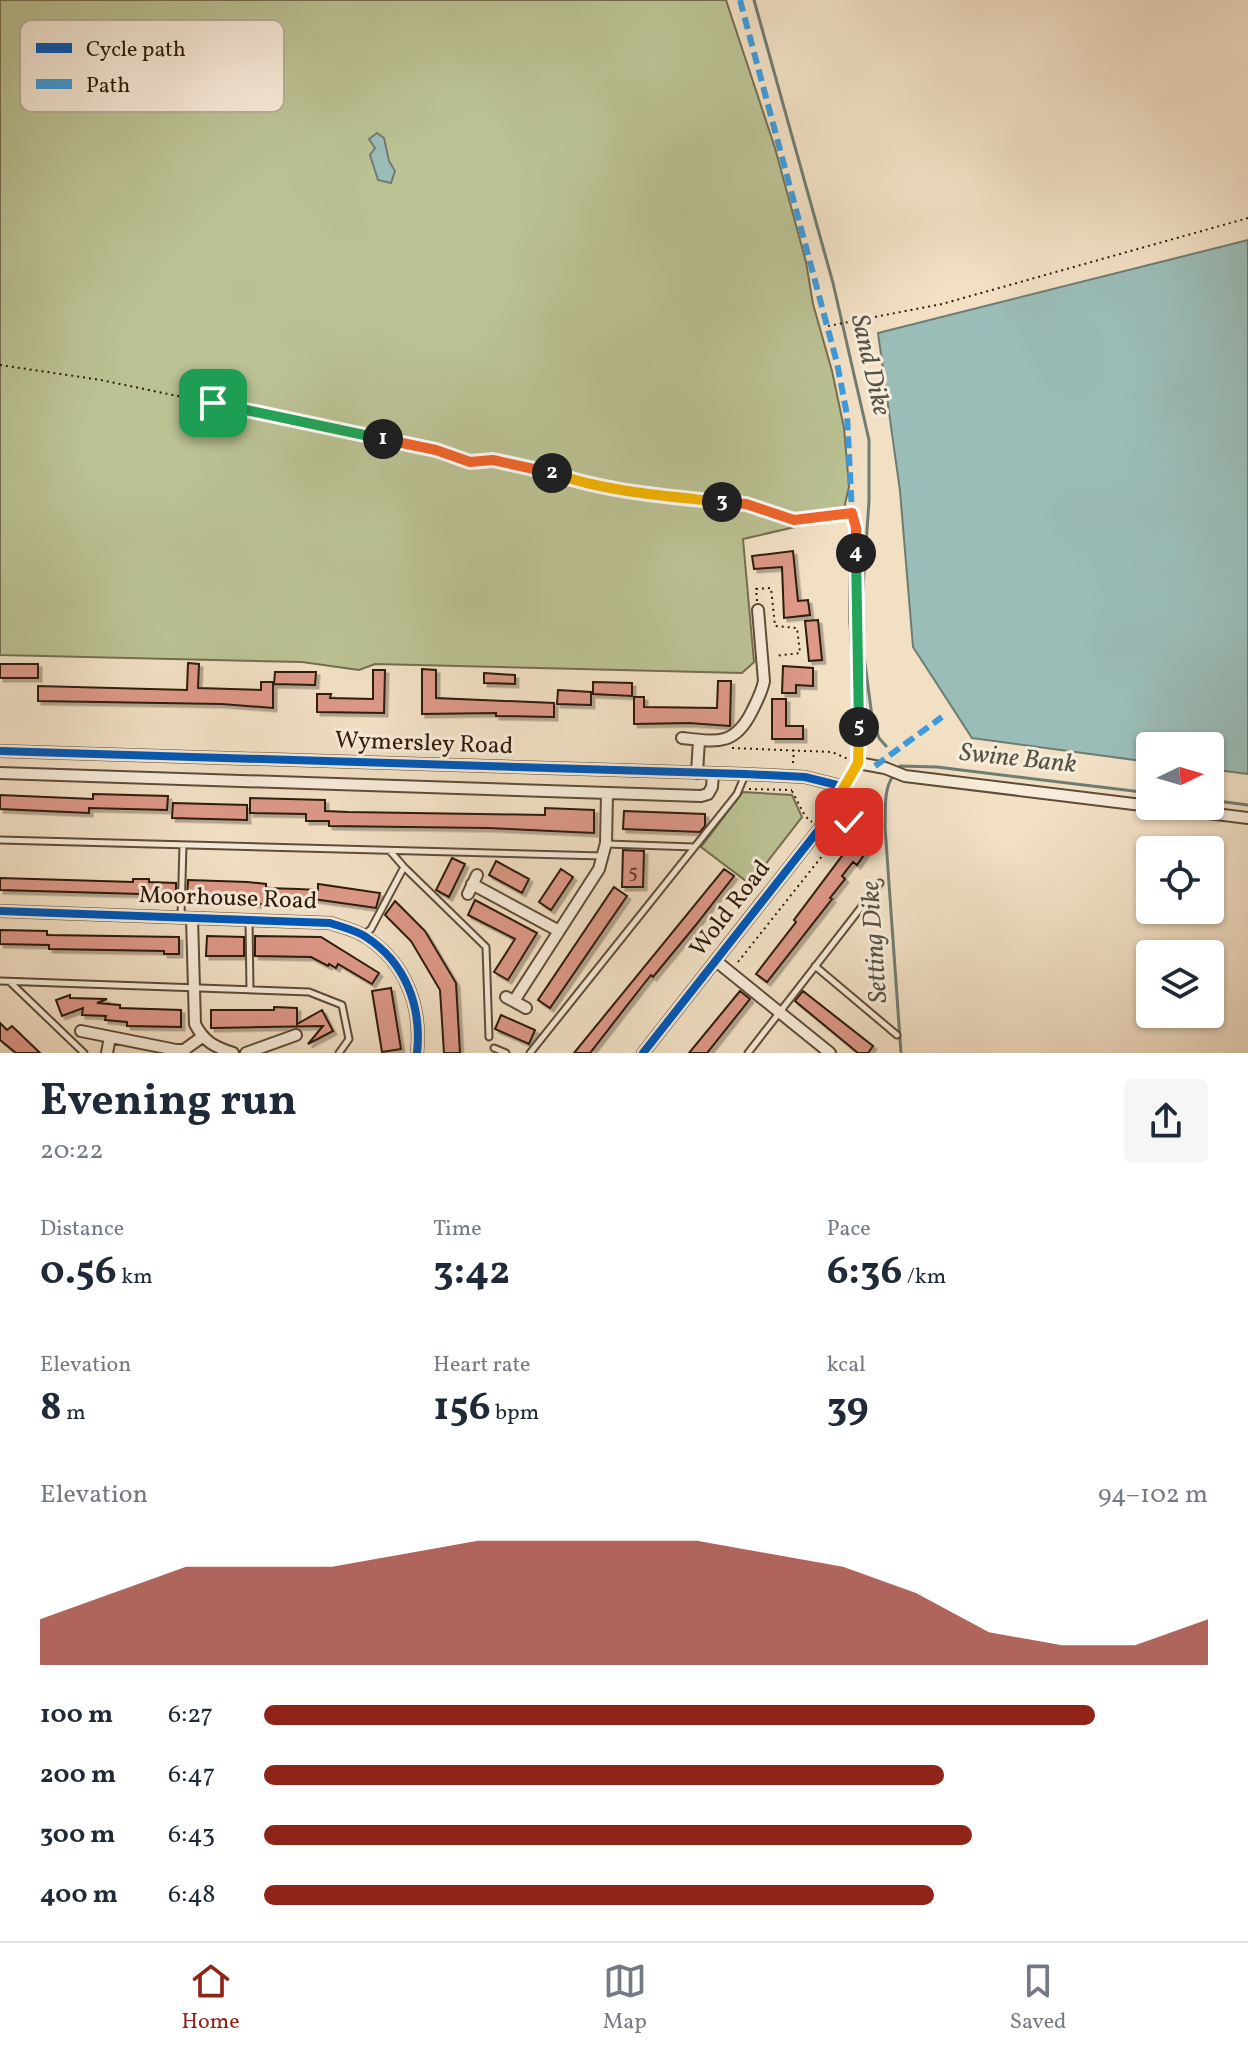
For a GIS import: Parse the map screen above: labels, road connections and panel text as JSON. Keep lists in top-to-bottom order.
{
  "streets": {
    "street": ["Wymersley Road", "Moorhouse Road", "Wold Road"]
  },
  "crossings": [
    ["Wymersley Road", "Wold Road"]
  ],
  "water": ["Sand Dike", "Swine Bank", "Setting Dike"],
  "house_numbers": ["5"],
  "legend": ["Cycle path", "Path"],
  "north": "right",
  "page": {
    "pins": [
      "1",
      "2",
      "3",
      "4",
      "5"
    ],
    "heading": ["Evening run", "20:22"],
    "stats": [
      ["Distance", "0.56 km"],
      ["Time", "3:42"],
      ["Pace", "6:36 /km"],
      ["Elevation", "8 m"],
      ["Heart rate", "156 bpm"],
      ["kcal", "39"]
    ],
    "chart": ["Elevation", "94–102 m"],
    "list": [
      {
        "name": "100 m",
        "note": "6:27"
      },
      {
        "name": "200 m",
        "note": "6:47"
      },
      {
        "name": "300 m",
        "note": "6:43"
      },
      {
        "name": "400 m",
        "note": "6:48"
      }
    ],
    "tabs": ["Home", "Map", "Saved"]
  }
}
